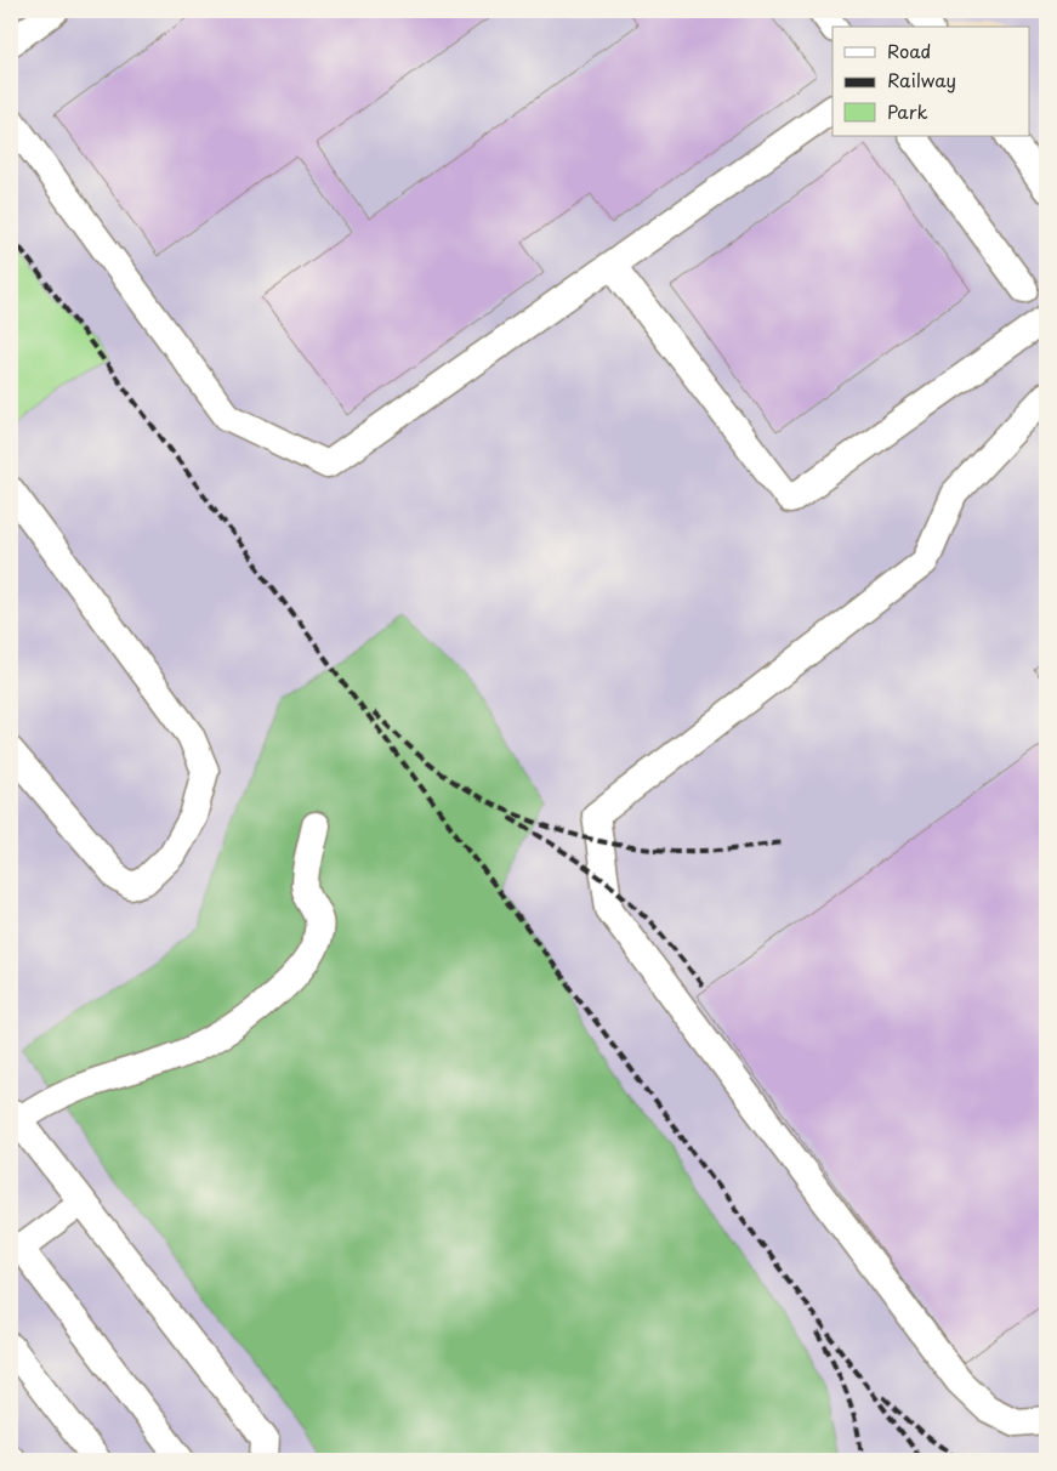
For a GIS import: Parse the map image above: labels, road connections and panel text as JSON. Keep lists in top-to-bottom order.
{
  "legend": ["Road", "Railway", "Park"]
}
